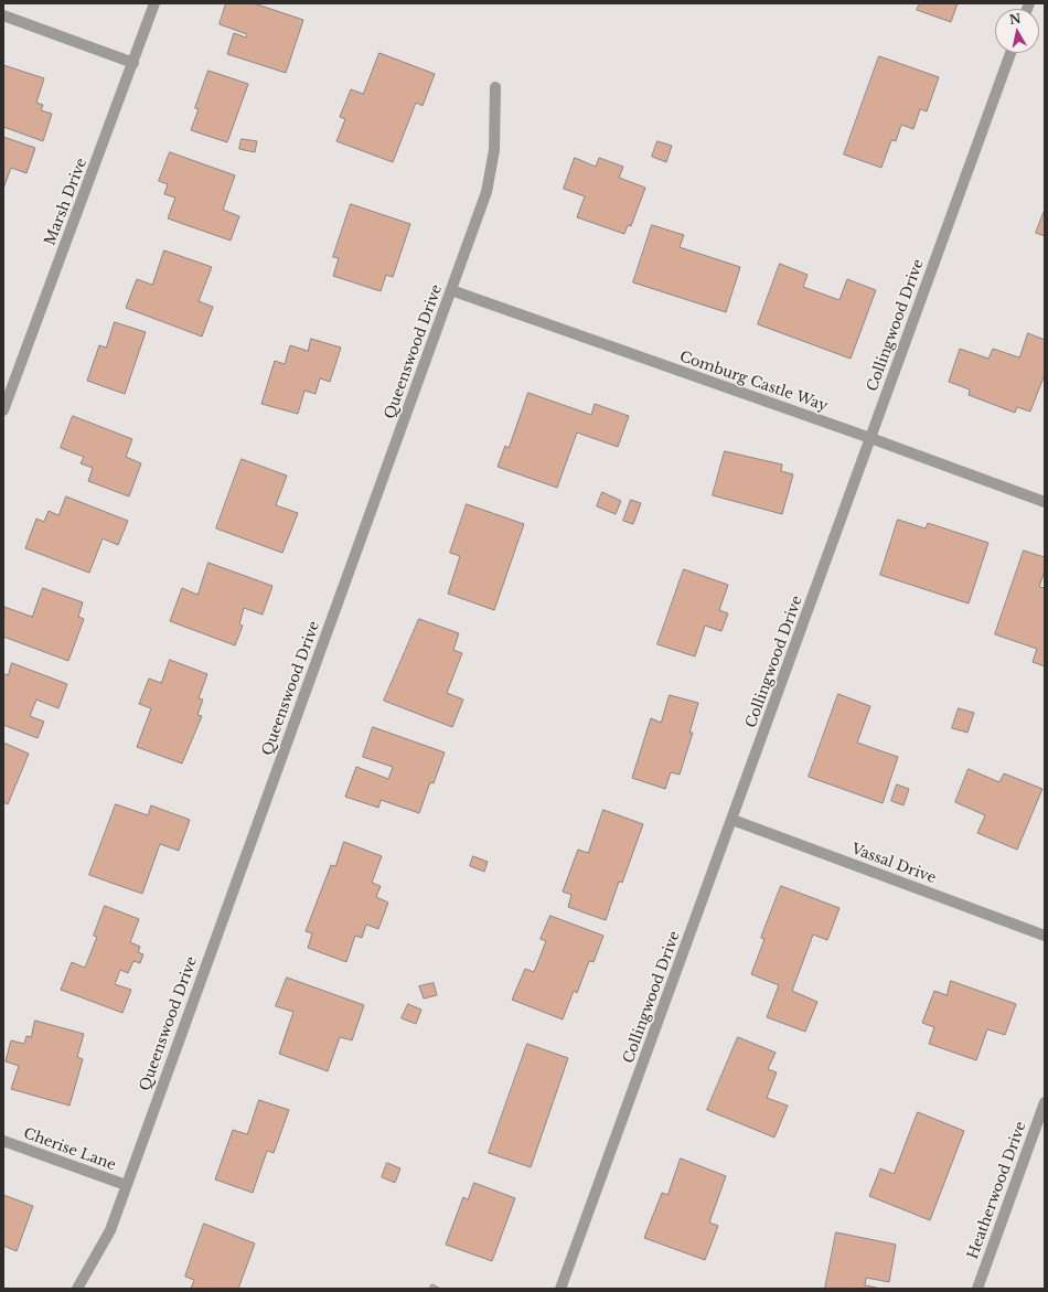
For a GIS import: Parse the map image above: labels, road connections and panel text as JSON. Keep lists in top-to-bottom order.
{
  "streets": {
    "street": [
      "Marsh Drive",
      "Collingwood Drive",
      "Queenswood Drive",
      "Comburg Castle Way",
      "Vassal Drive",
      "Cherise Lane",
      "Heatherwood Drive"
    ]
  },
  "crossings": [
    ["Collingwood Drive", "Comburg Castle Way"],
    ["Collingwood Drive", "Vassal Drive"],
    ["Queenswood Drive", "Comburg Castle Way"],
    ["Queenswood Drive", "Cherise Lane"]
  ],
  "north": "top"
}
